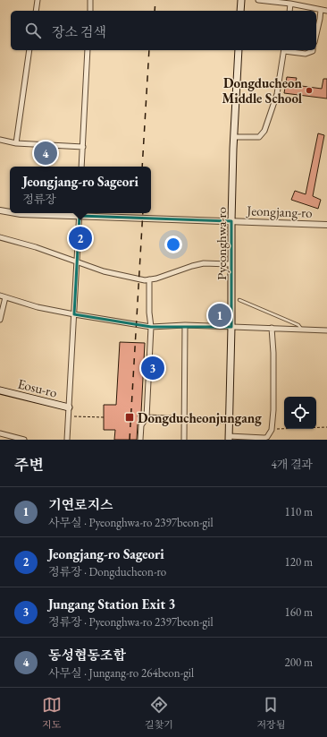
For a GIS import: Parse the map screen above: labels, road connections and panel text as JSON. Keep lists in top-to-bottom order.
{
  "streets": {
    "main road": ["Pyeonghwa-ro", "Eosu-ro"],
    "street": ["Jeongjang-ro"]
  },
  "crossings": [
    ["Jeongjang-ro", "Pyeonghwa-ro"]
  ],
  "places": {
    "other": ["Dongducheon Middle School"],
    "transit": ["Dongducheonjungang"]
  },
  "page": {
    "search": "장소 검색",
    "pins": [
      "4",
      "2",
      "1",
      "3"
    ],
    "popup": ["Jeongjang-ro Sageori", "정류장"],
    "heading": ["주변", "4개 결과"],
    "list": [
      {
        "mark": "1",
        "name": "기연로지스",
        "note": "사무실 · Pyeonghwa-ro 2397beon-gil",
        "value": "110 m"
      },
      {
        "mark": "2",
        "name": "Jeongjang-ro Sageori",
        "note": "정류장 · Dongducheon-ro",
        "value": "120 m"
      },
      {
        "mark": "3",
        "name": "Jungang Station Exit 3",
        "note": "정류장 · Pyeonghwa-ro 2397beon-gil",
        "value": "160 m"
      },
      {
        "mark": "4",
        "name": "동성협동조합",
        "note": "사무실 · Jungang-ro 264beon-gil",
        "value": "200 m"
      }
    ],
    "nav": ["지도", "길찾기", "저장됨"]
  }
}
